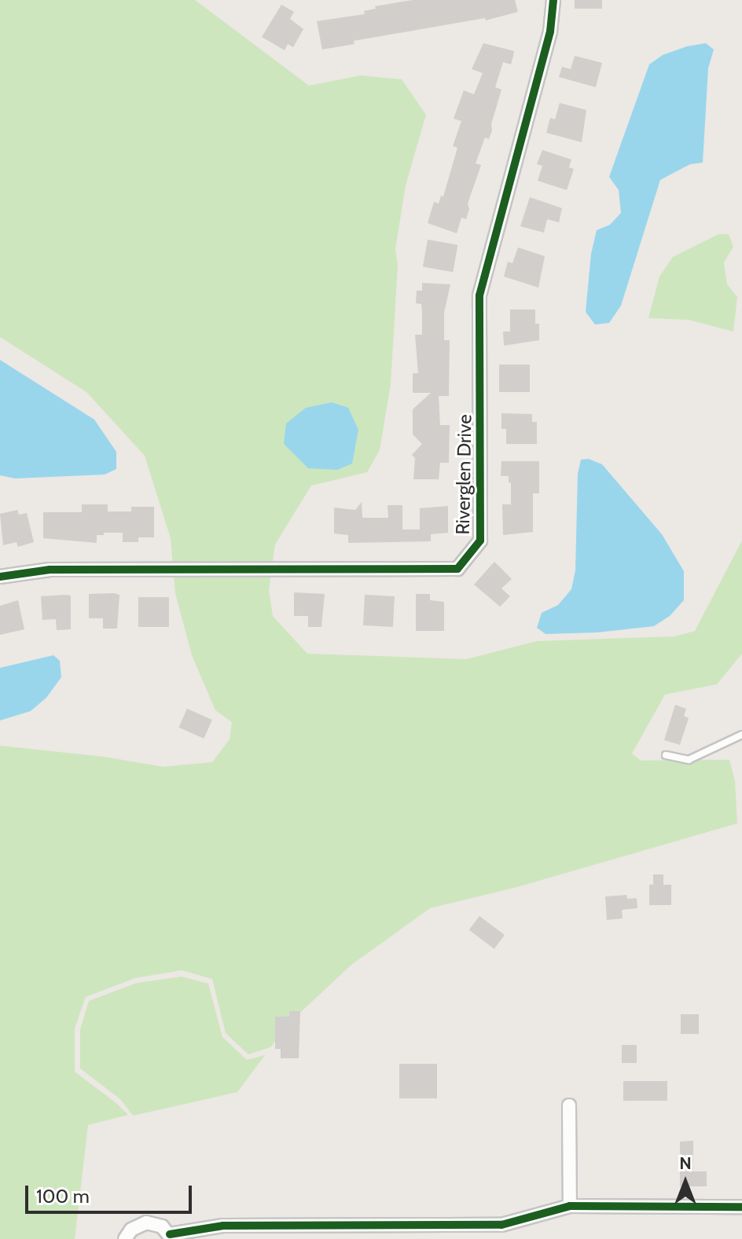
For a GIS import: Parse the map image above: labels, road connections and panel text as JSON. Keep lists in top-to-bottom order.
{
  "streets": {
    "street": ["Riverglen Drive"]
  },
  "scale_bar": "100 m",
  "north": "top"
}
